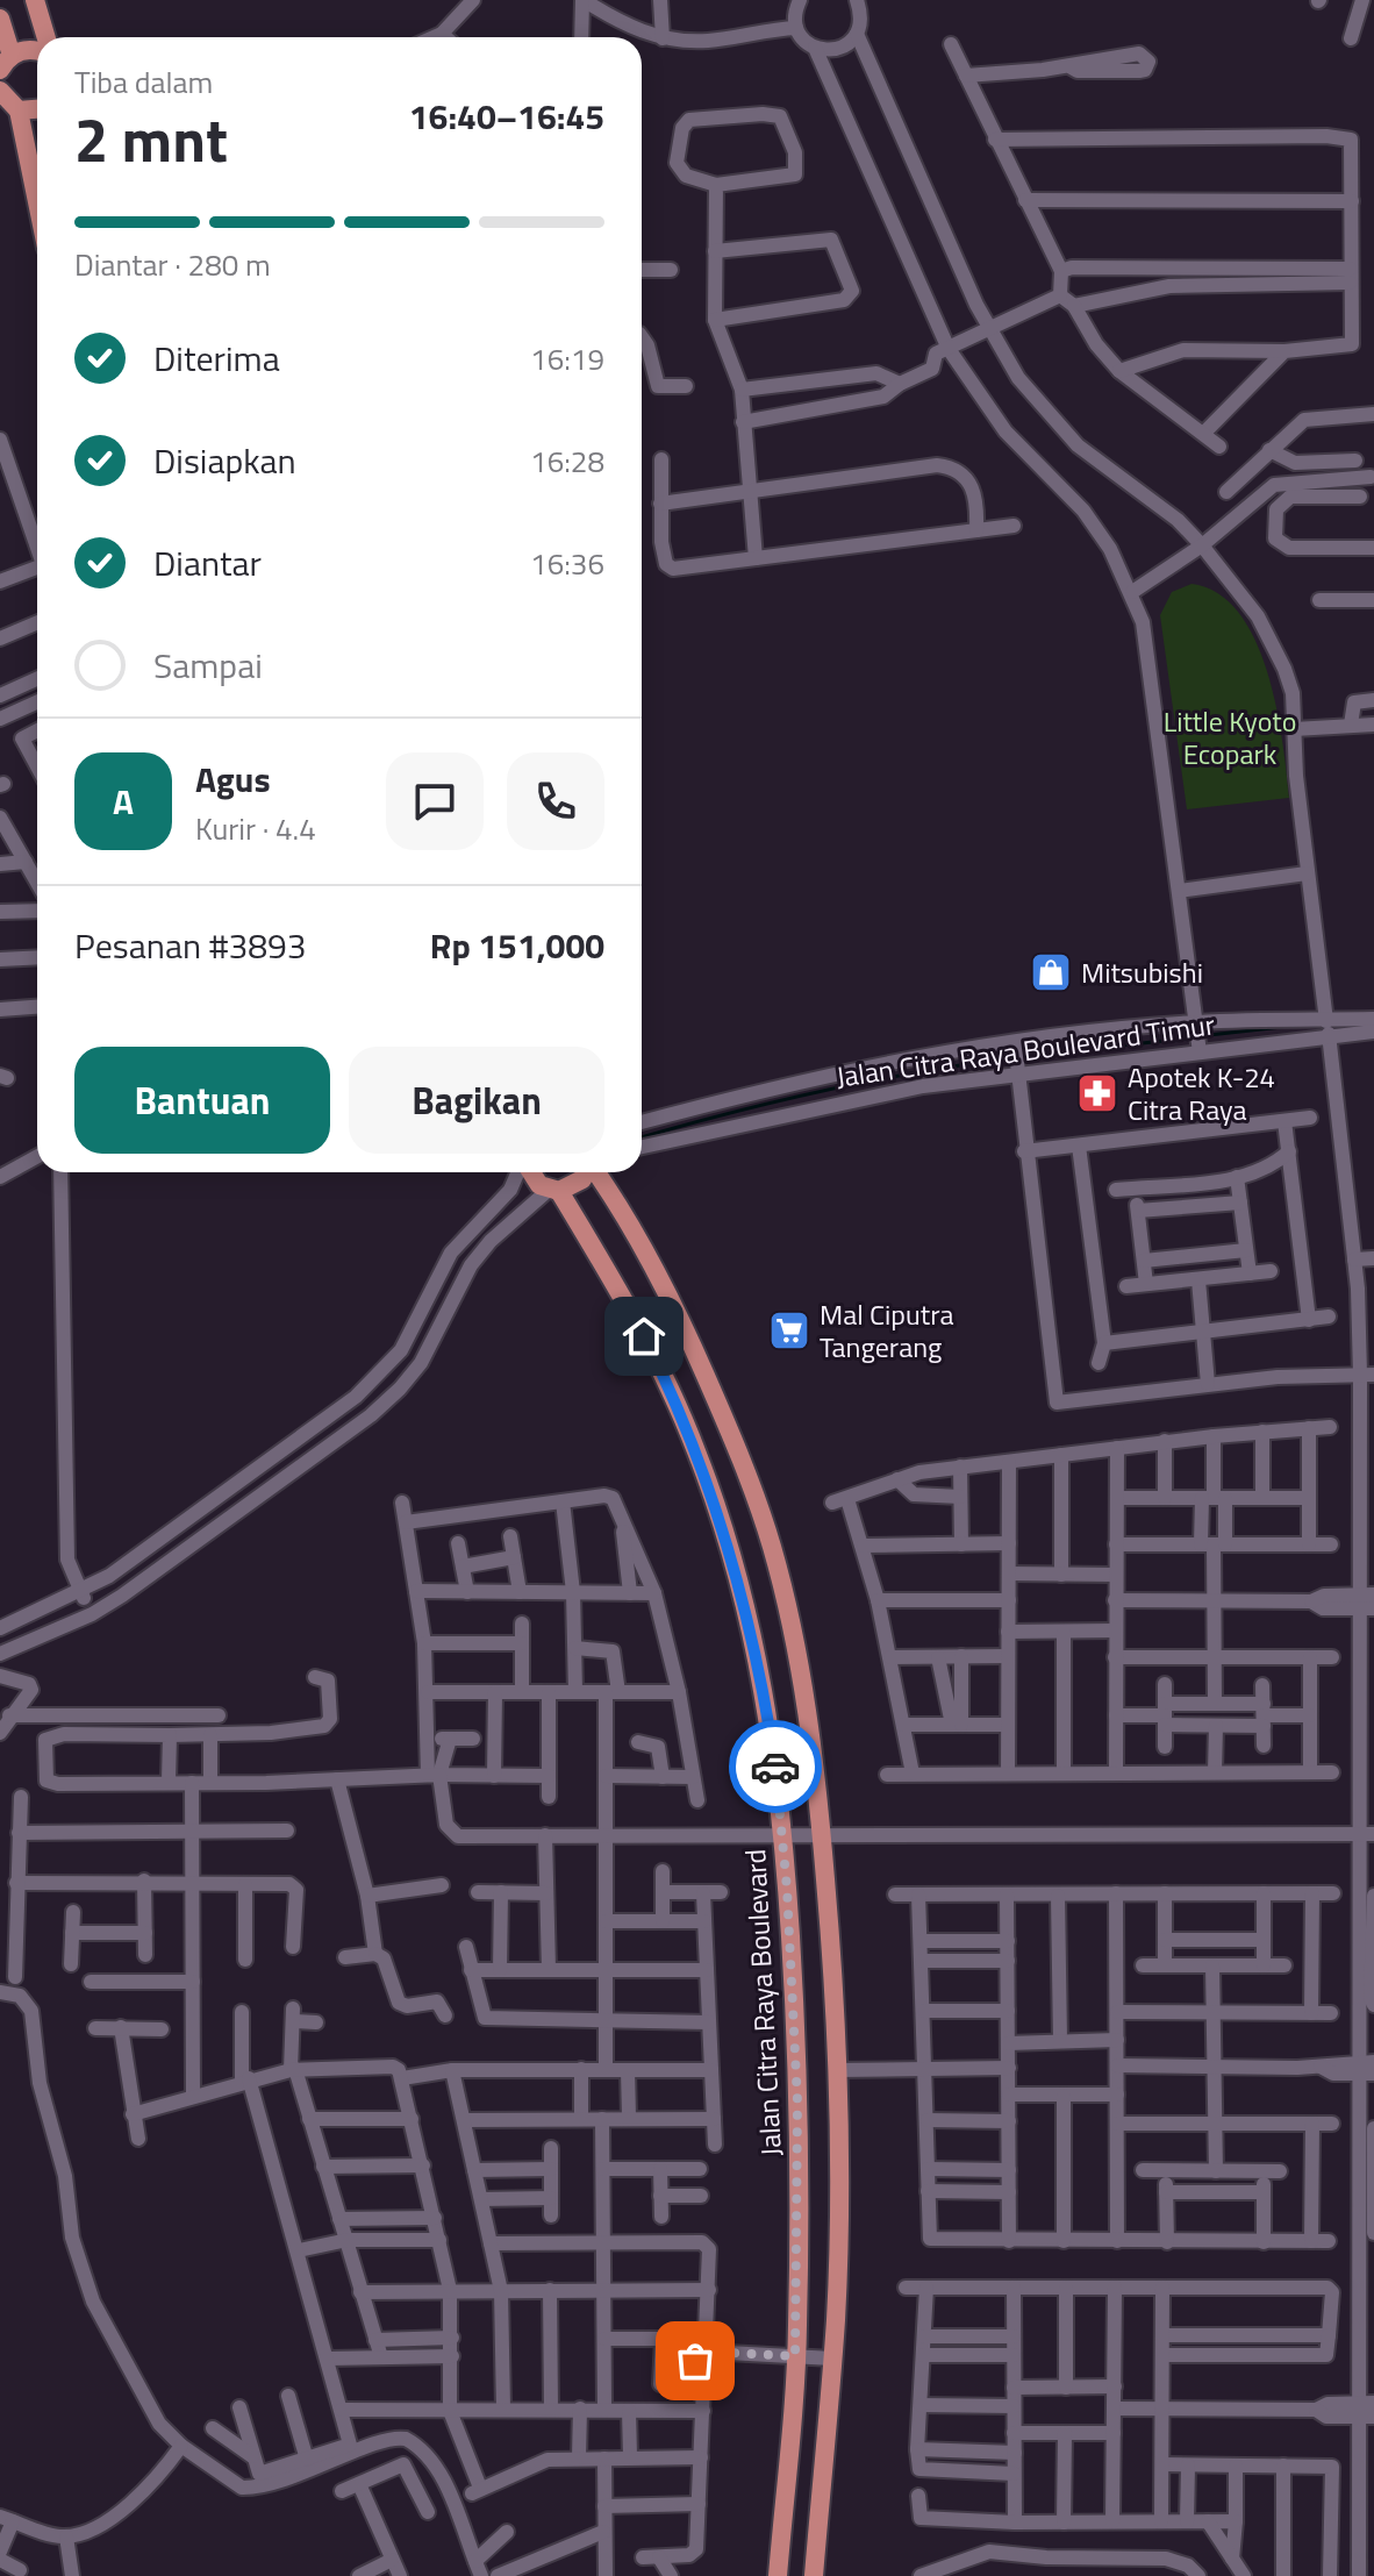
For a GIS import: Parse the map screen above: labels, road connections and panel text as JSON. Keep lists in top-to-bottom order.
{
  "streets": {
    "main road": ["Jalan Citra Raya Boulevard"],
    "street": ["Jalan Citra Raya Boulevard Timur"]
  },
  "parks": ["Little Kyoto Ecopark"],
  "places": {
    "shop": ["Mitsubishi"],
    "pharmacy": ["Apotek K-24 Citra Raya"],
    "supermarket": ["Mal Ciputra Tangerang"]
  },
  "page": {
    "heading": ["2 mnt", "Tiba dalam", "16:40–16:45"],
    "panel": [
      "Agus",
      "Kurir · 4.4",
      "Pesanan #3893",
      "Rp 151,000"
    ],
    "bar": "Diantar · 280 m",
    "list": [
      ["Diterima", "16:19"],
      ["Disiapkan", "16:28"],
      ["Diantar", "16:36"],
      "Sampai"
    ],
    "round": "A",
    "buttons": ["Bantuan", "Bagikan"]
  }
}
